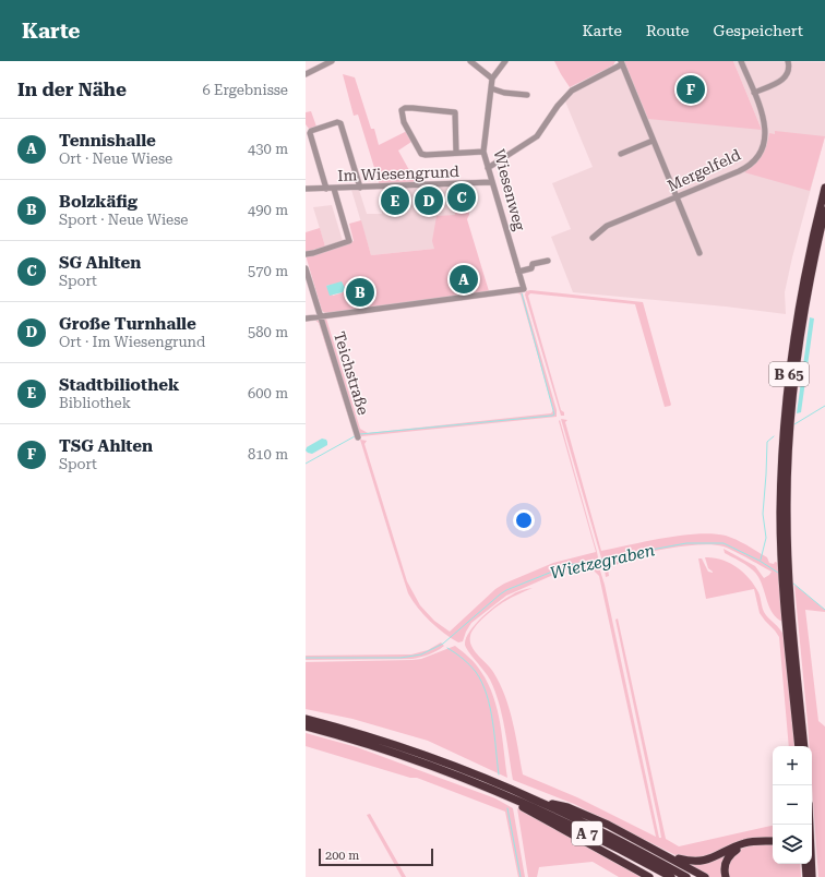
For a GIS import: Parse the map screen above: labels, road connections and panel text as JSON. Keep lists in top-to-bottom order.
{
  "streets": {
    "highway": ["B 65", "A 7"],
    "street": [
      "Mergelfeld",
      "Im Wiesengrund",
      "Wiesenweg",
      "Teichstraße"
    ]
  },
  "crossings": [
    ["Im Wiesengrund", "Wiesenweg"],
    ["Wiesenweg", "Teichstraße"]
  ],
  "water": ["Wietzegraben"],
  "scale_bar": "200 m",
  "page": {
    "header": "Karte",
    "nav": ["Karte", "Route", "Gespeichert"],
    "heading": ["In der Nähe", "6 Ergebnisse"],
    "pins": [
      "F",
      "C",
      "D",
      "E",
      "A",
      "B"
    ],
    "list": [
      {
        "mark": "A",
        "name": "Tennishalle",
        "note": "Ort · Neue Wiese",
        "value": "430 m"
      },
      {
        "mark": "B",
        "name": "Bolzkäfig",
        "note": "Sport · Neue Wiese",
        "value": "490 m"
      },
      {
        "mark": "C",
        "name": "SG Ahlten",
        "note": "Sport",
        "value": "570 m"
      },
      {
        "mark": "D",
        "name": "Große Turnhalle",
        "note": "Ort · Im Wiesengrund",
        "value": "580 m"
      },
      {
        "mark": "E",
        "name": "Stadtbiliothek",
        "note": "Bibliothek",
        "value": "600 m"
      },
      {
        "mark": "F",
        "name": "TSG Ahlten",
        "note": "Sport",
        "value": "810 m"
      }
    ],
    "map_buttons": ["+", "−"],
    "scale": "200 m"
  }
}
